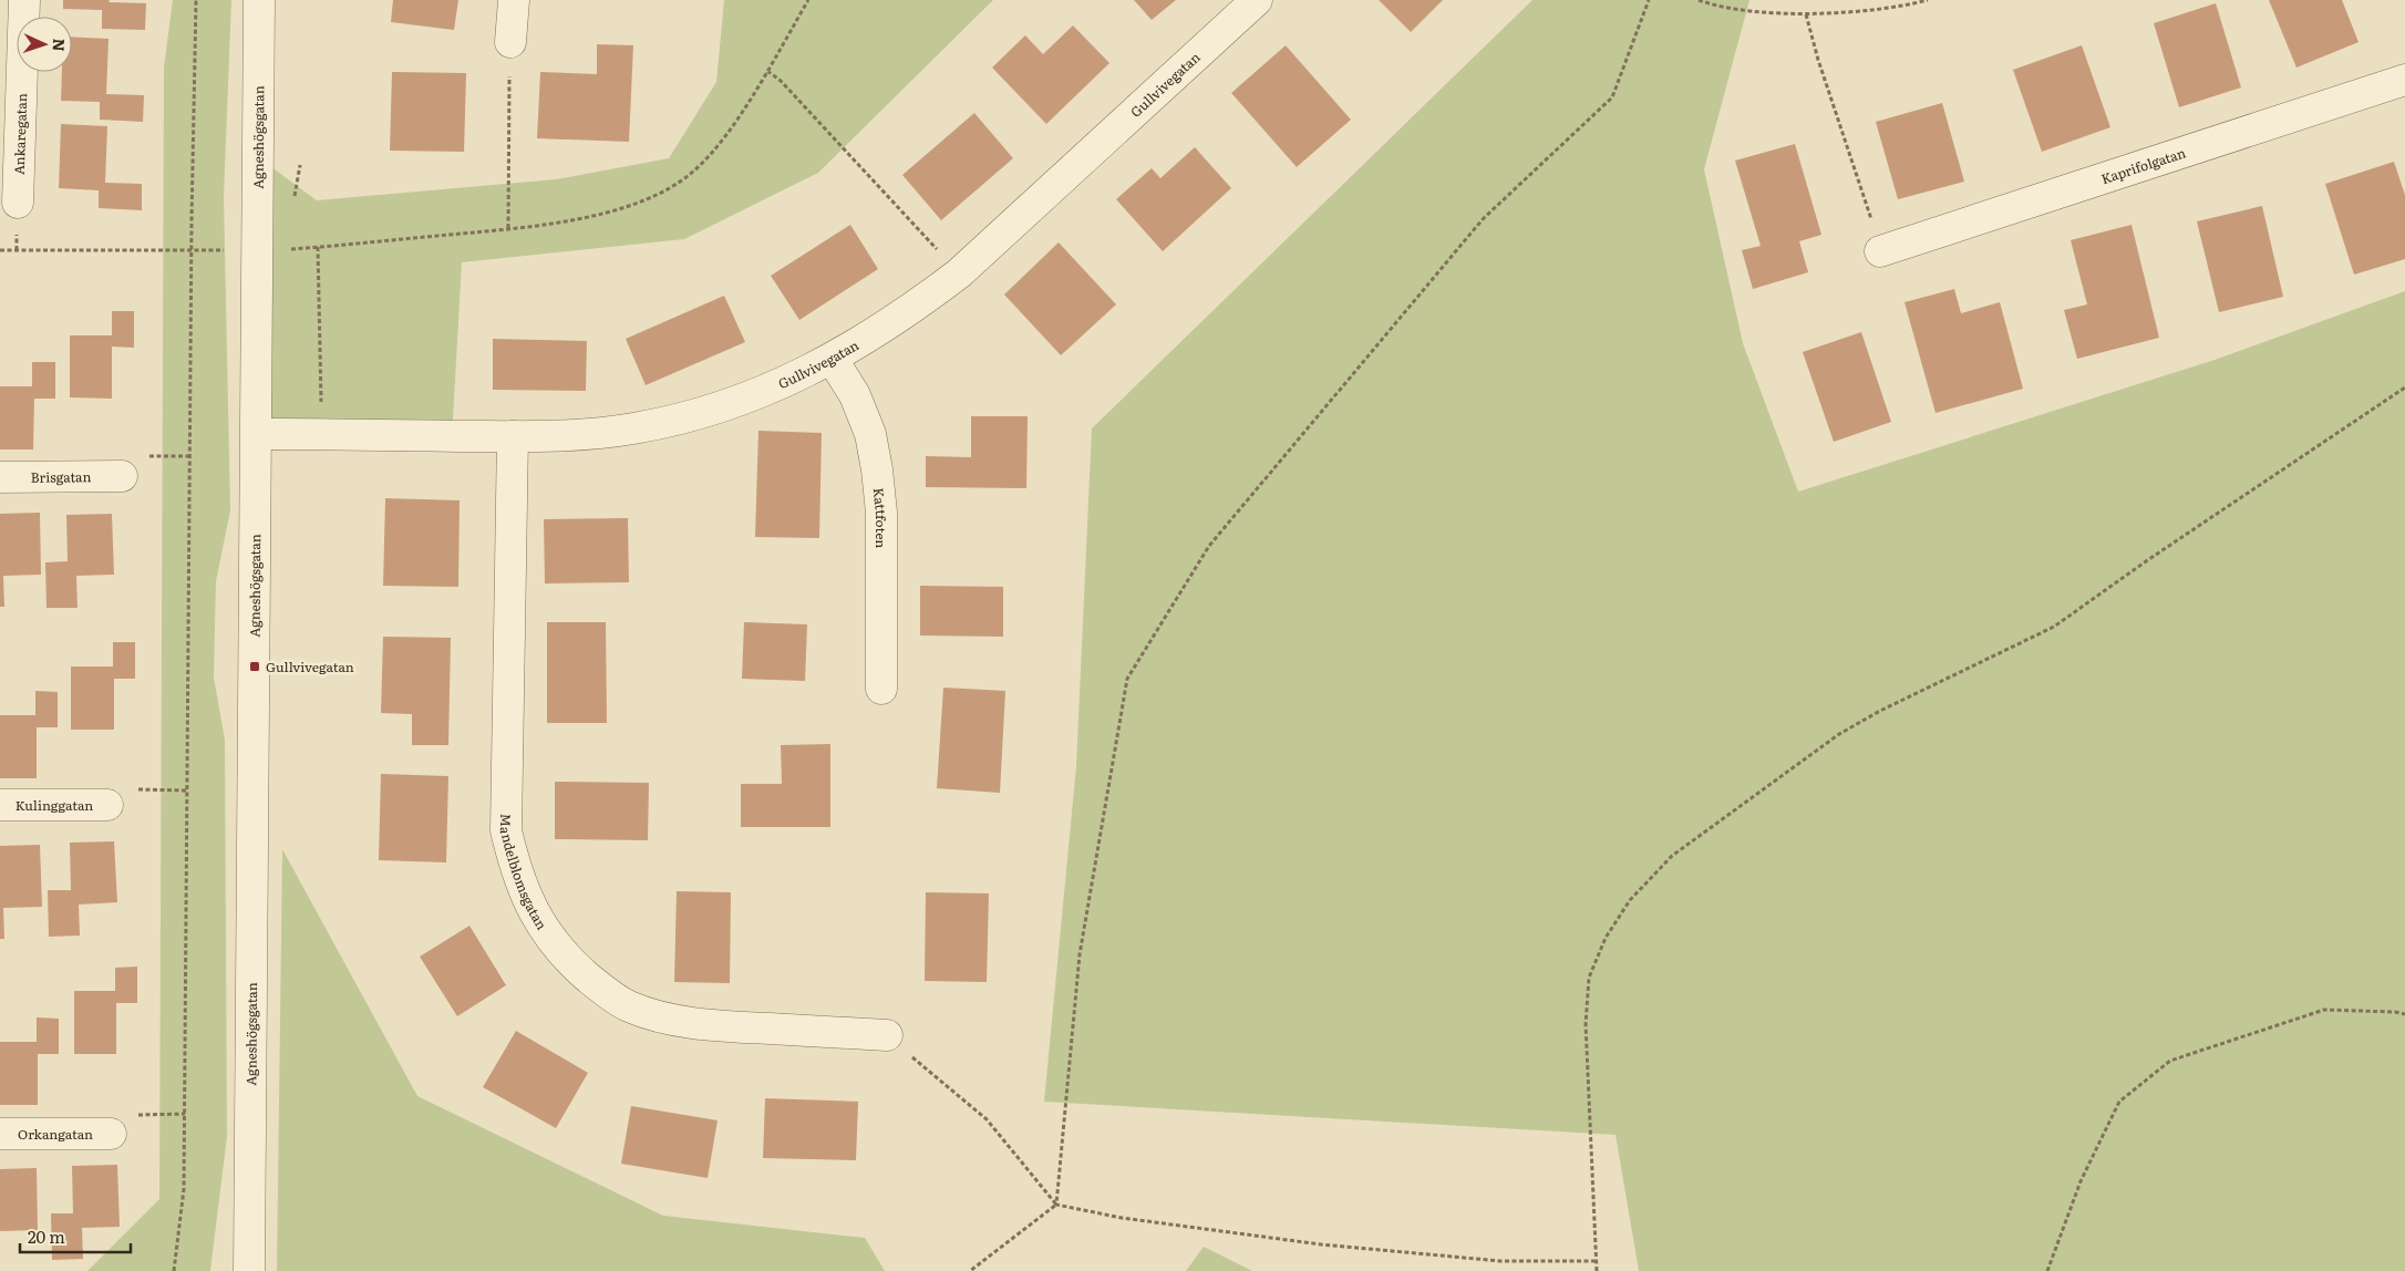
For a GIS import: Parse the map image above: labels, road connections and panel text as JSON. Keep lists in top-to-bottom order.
{
  "streets": {
    "street": [
      "Gullvivegatan",
      "Ankaregatan",
      "Agneshögsgatan",
      "Kaprifolgatan",
      "Brisgatan",
      "Kattfoten",
      "Kulinggatan",
      "Mandelblomsgatan",
      "Orkangatan"
    ]
  },
  "crossings": [
    ["Gullvivegatan", "Agneshögsgatan"],
    ["Gullvivegatan", "Kattfoten"],
    ["Gullvivegatan", "Mandelblomsgatan"]
  ],
  "places": {
    "transit": ["Gullvivegatan"]
  },
  "scale_bar": "20 m",
  "north": "right"
}
